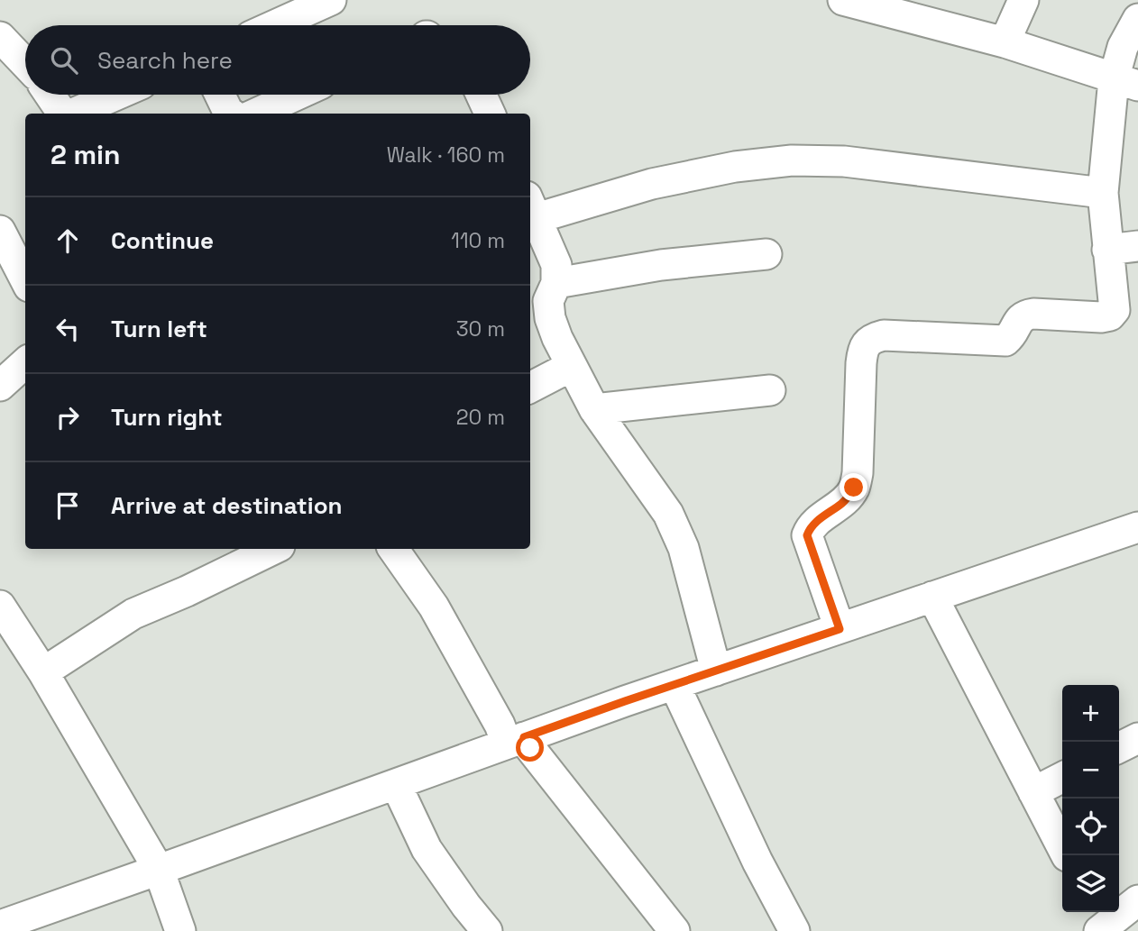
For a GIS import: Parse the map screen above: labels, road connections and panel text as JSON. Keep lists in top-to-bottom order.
{
  "page": {
    "search": "Search here",
    "heading": ["2 min", "Walk · 160 m"],
    "list": [
      ["Continue", "110 m"],
      ["Turn left", "30 m"],
      ["Turn right", "20 m"],
      "Arrive at destination"
    ],
    "map_buttons": ["+", "−"]
  }
}
